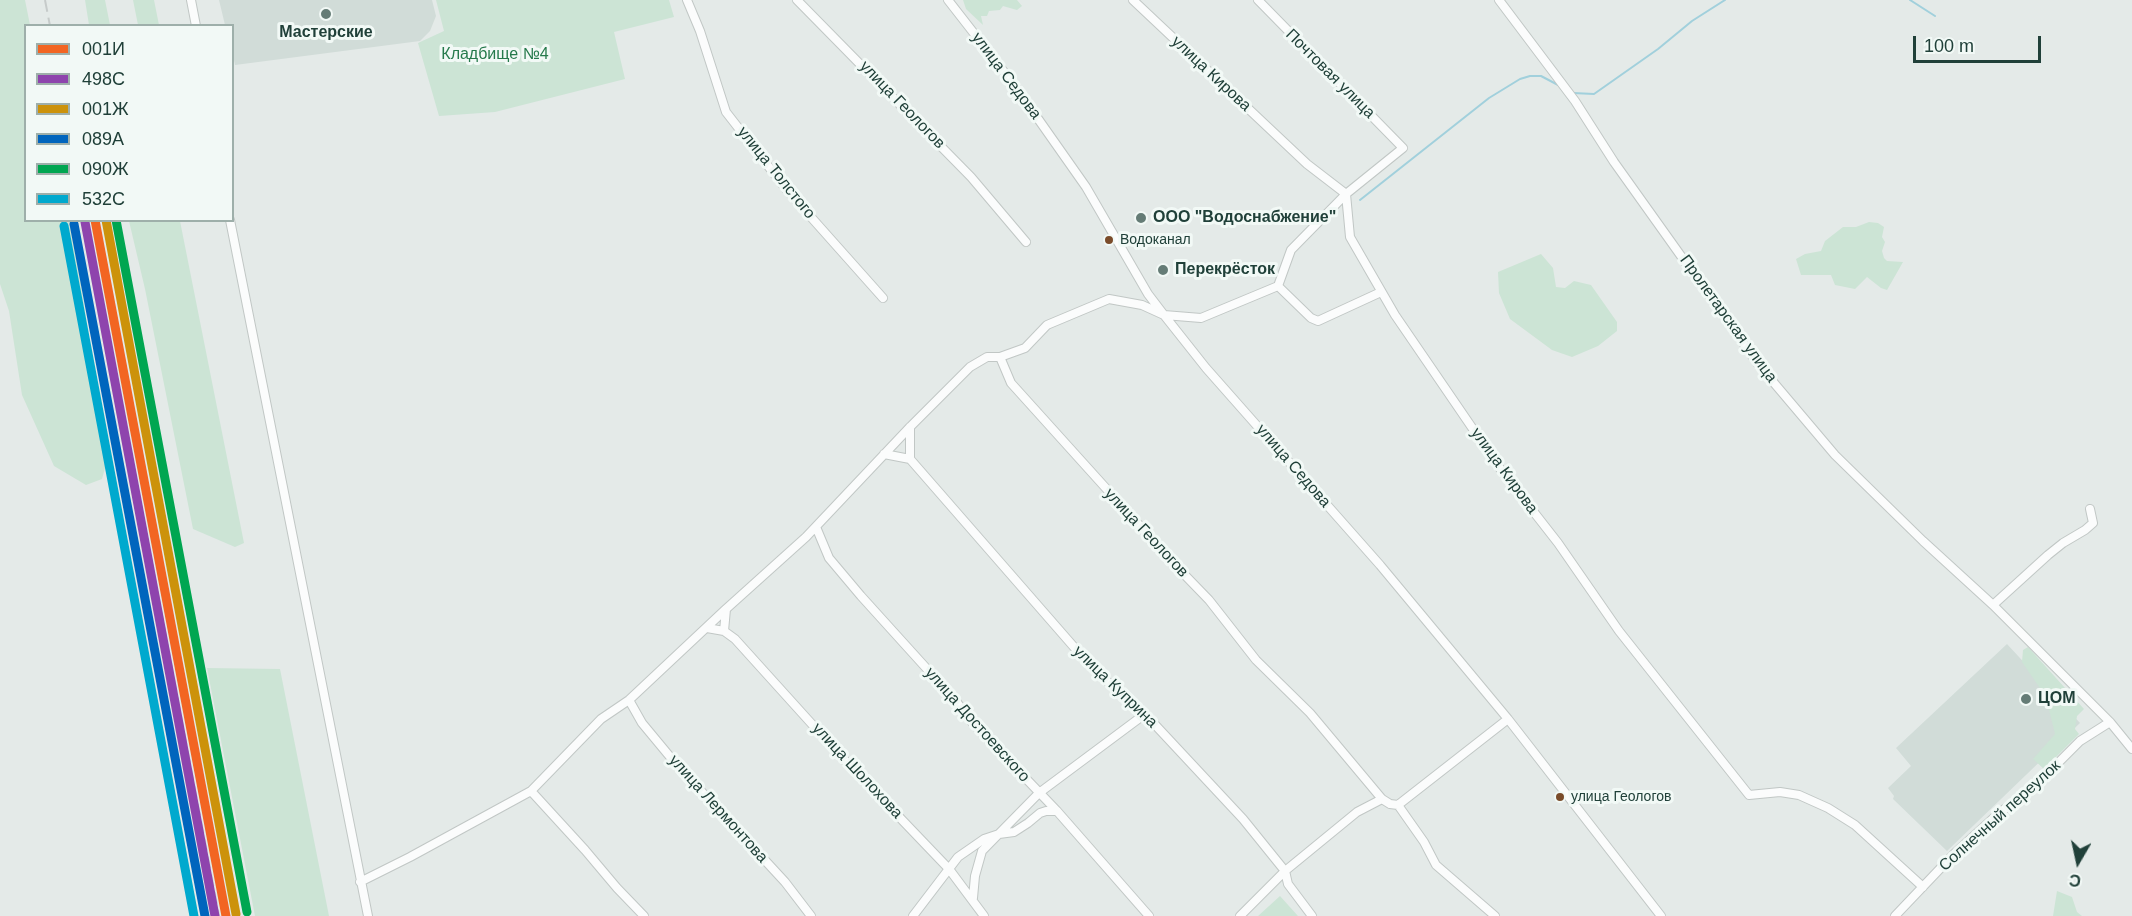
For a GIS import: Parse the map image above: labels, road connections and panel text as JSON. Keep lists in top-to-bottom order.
{
  "streets": {
    "street": [
      "улица Кирова",
      "Почтовая улица",
      "улица Седова",
      "улица Геологов",
      "улица Толстого",
      "Пролетарская улица",
      "улица Куприна",
      "улица Достоевского",
      "улица Шолохова",
      "улица Лермонтова",
      "Солнечный переулок"
    ]
  },
  "crossings": [
    ["улица Кирова", "Почтовая улица"],
    ["улица Кирова", "Солнечный переулок"],
    ["Пролетарская улица", "Солнечный переулок"]
  ],
  "parks": ["Кладбище №4"],
  "places": [
    "Мастерские",
    "ООО \"Водоснабжение\"",
    "Водоканал",
    "Перекрёсток",
    "ЦОМ",
    "улица Геологов"
  ],
  "lines": [
    "transit line 001И",
    "transit line 498С",
    "transit line 001Ж",
    "transit line 090Ж",
    "transit line 089А",
    "transit line 532С"
  ],
  "legend": [
    "001И",
    "498С",
    "001Ж",
    "089А",
    "090Ж",
    "532С"
  ],
  "scale_bar": "100 m",
  "north": "bottom"
}
